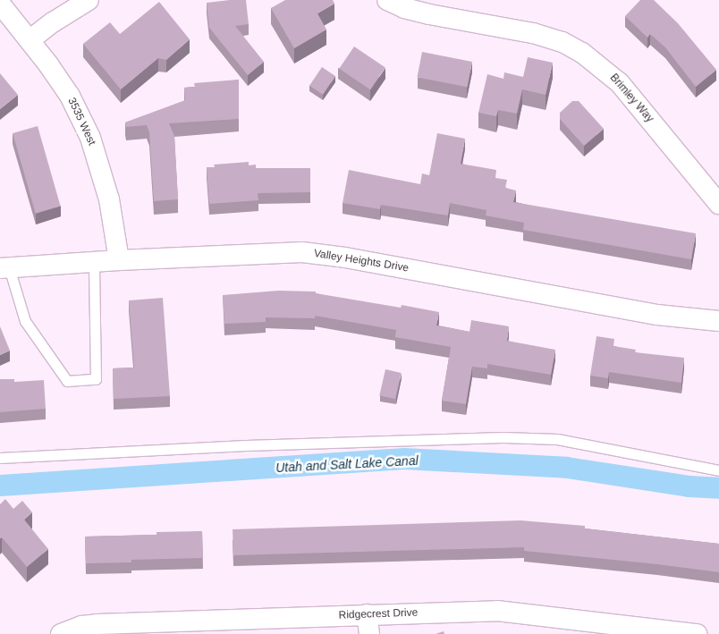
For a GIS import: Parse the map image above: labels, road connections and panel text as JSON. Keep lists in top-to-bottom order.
{
  "streets": {
    "street": [
      "Brimley Way",
      "3535 West",
      "Valley Heights Drive",
      "Ridgecrest Drive"
    ]
  },
  "crossings": [
    ["3535 West", "Valley Heights Drive"]
  ],
  "water": ["Utah and Salt Lake Canal"]
}
